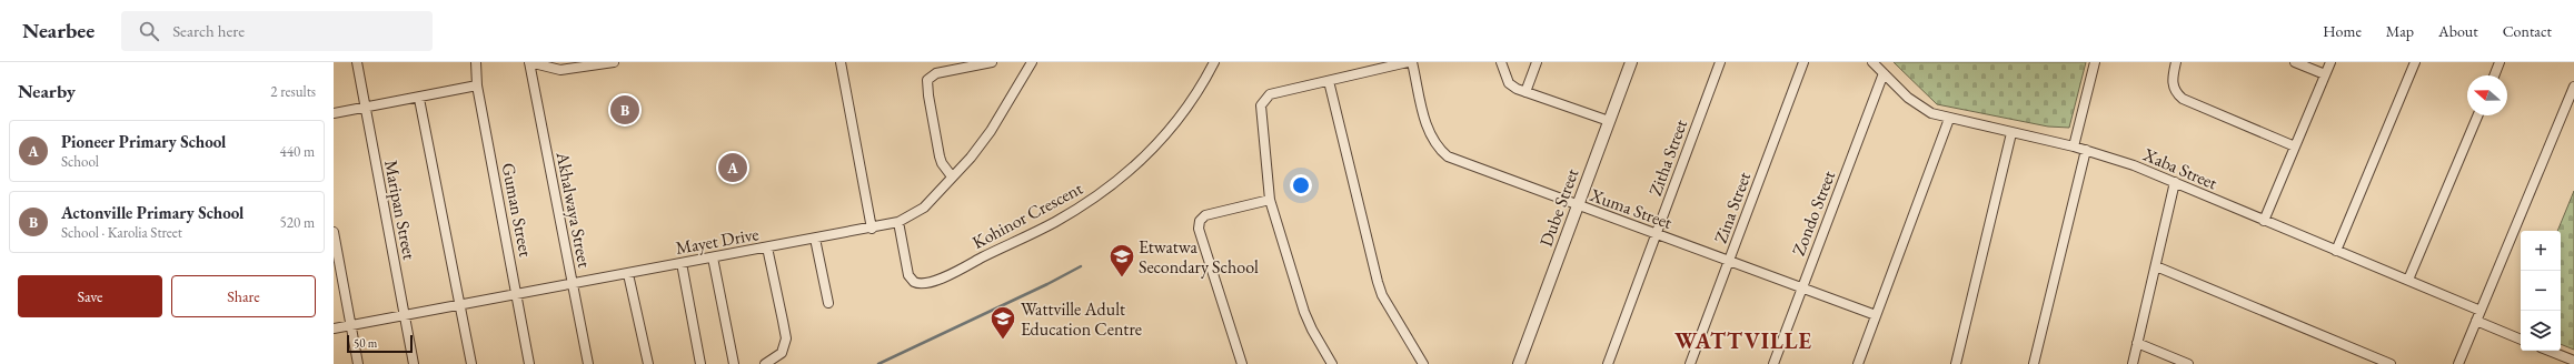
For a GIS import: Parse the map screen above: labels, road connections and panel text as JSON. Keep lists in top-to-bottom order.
{
  "streets": {
    "street": [
      "Zitha Street",
      "Xaba Street",
      "Dube Street",
      "Zina Street",
      "Xuma Street",
      "Maripan Street",
      "Guman Street",
      "Akhalwaya Street",
      "Zondo Street",
      "Kohinor Crescent",
      "Mayet Drive"
    ]
  },
  "crossings": [
    ["Zitha Street", "Xuma Street"],
    ["Xaba Street", "Zondo Street"],
    ["Dube Street", "Xuma Street"],
    ["Zina Street", "Xuma Street"],
    ["Xuma Street", "Zondo Street"],
    ["Maripan Street", "Mayet Drive"],
    ["Guman Street", "Mayet Drive"],
    ["Akhalwaya Street", "Mayet Drive"],
    ["Kohinor Crescent", "Mayet Drive"]
  ],
  "districts": ["WATTVILLE"],
  "places": {
    "school or university": ["Etwatwa Secondary School", "Wattville Adult Education Centre"]
  },
  "scale_bar": "50 m",
  "north": "left",
  "page": {
    "header": "Nearbee",
    "search": "Search here",
    "nav": [
      "Home",
      "Map",
      "About",
      "Contact"
    ],
    "heading": ["Nearby", "2 results"],
    "pins": ["B", "A"],
    "list": [
      {
        "mark": "A",
        "name": "Pioneer Primary School",
        "note": "School",
        "value": "440 m"
      },
      {
        "mark": "B",
        "name": "Actonville Primary School",
        "note": "School · Karolia Street",
        "value": "520 m"
      }
    ],
    "map_buttons": ["+", "−"],
    "buttons": ["Save", "Share"],
    "scale": "50 m"
  }
}
